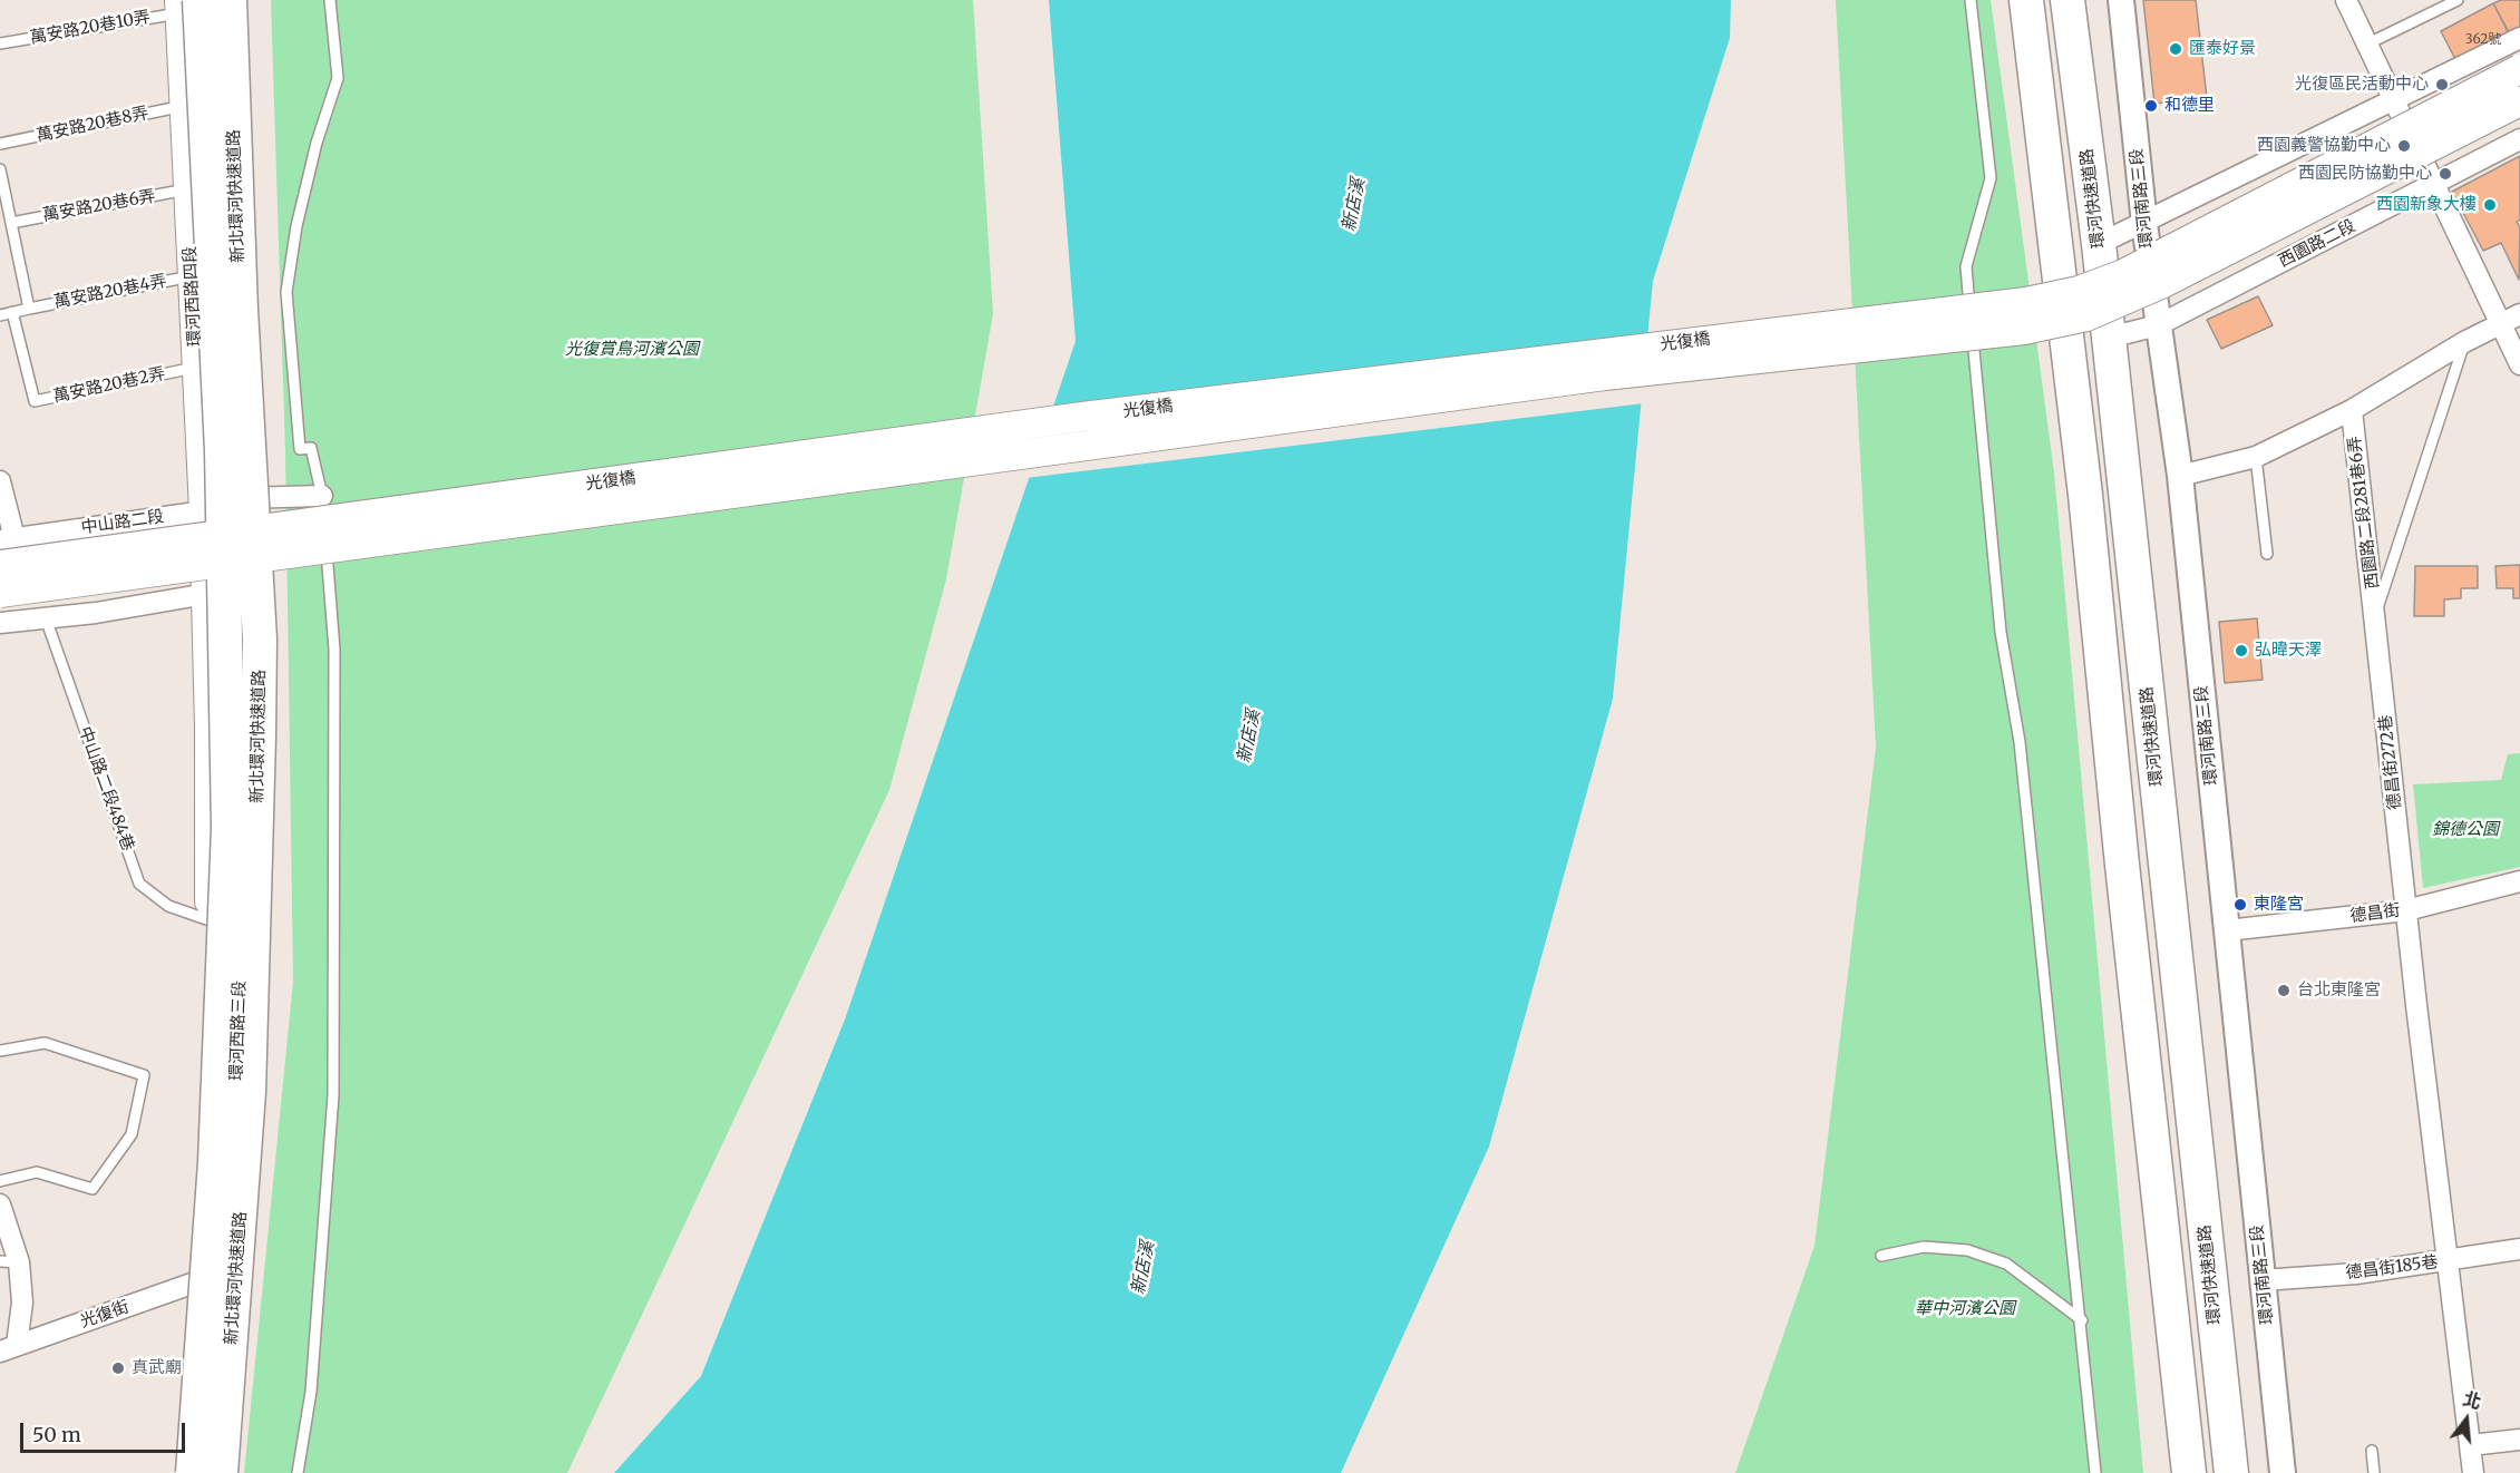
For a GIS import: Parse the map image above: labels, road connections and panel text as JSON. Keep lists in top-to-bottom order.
{
  "streets": {
    "highway": ["新北環河快速道路", "環河快速道路"],
    "main road": ["環河西路四段", "光復橋", "環河西路三段"],
    "street": [
      "環河南路三段",
      "西園路二段",
      "西園路二段281巷6弄",
      "中山路二段",
      "德昌街272巷",
      "德昌街",
      "德昌街185巷",
      "光復街"
    ],
    "lane": [
      "萬安路20巷10弄",
      "萬安路20巷8弄",
      "萬安路20巷6弄",
      "萬安路20巷4弄",
      "萬安路20巷2弄",
      "中山路二段484巷"
    ]
  },
  "crossings": [
    ["萬安路20巷10弄", "新北環河快速道路"],
    ["萬安路20巷10弄", "環河西路四段"],
    ["萬安路20巷8弄", "環河西路四段"],
    ["新北環河快速道路", "環河西路四段"],
    ["環河快速道路", "西園路二段"],
    ["環河快速道路", "光復橋"],
    ["環河南路三段", "西園路二段"],
    ["環河南路三段", "西園路二段281巷6弄"],
    ["環河南路三段", "德昌街"],
    ["環河南路三段", "德昌街185巷"],
    ["萬安路20巷6弄", "環河西路四段"],
    ["西園路二段", "光復橋"],
    ["萬安路20巷4弄", "環河西路四段"],
    ["萬安路20巷4弄", "萬安路20巷2弄"],
    ["環河西路四段", "萬安路20巷2弄"],
    ["環河西路四段", "中山路二段"],
    ["環河西路四段", "環河西路三段"],
    ["西園路二段281巷6弄", "德昌街272巷"],
    ["德昌街272巷", "德昌街"],
    ["德昌街272巷", "德昌街185巷"],
    ["中山路二段484巷", "環河西路三段"],
    ["環河西路三段", "光復街"]
  ],
  "water": ["新店溪"],
  "parks": ["光復賞鳥河濱公園", "錦德公園", "華中河濱公園"],
  "places": [
    "匯泰好景",
    "光復區民活動中心",
    "和德里",
    "西園義警協勤中心",
    "西園民防協勤中心",
    "西園新象大樓",
    "弘暐天澤",
    "東隆宮",
    "台北東隆宮",
    "真武廟"
  ],
  "house_numbers": ["362號"],
  "scale_bar": "50 m",
  "north": "top"
}
